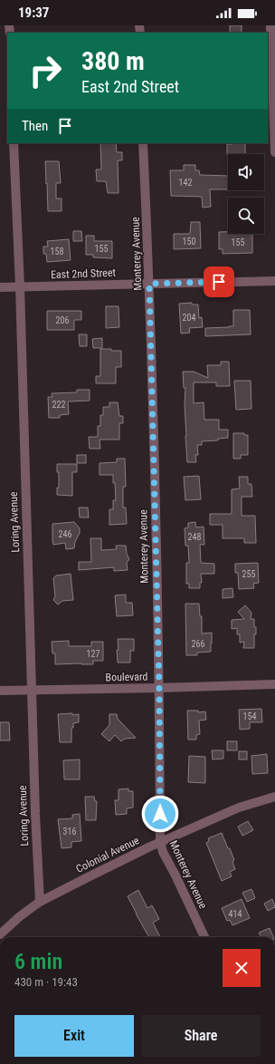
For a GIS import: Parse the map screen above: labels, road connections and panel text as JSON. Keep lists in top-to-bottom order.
{
  "streets": {
    "street": [
      "Monterey Avenue",
      "East 2nd Street",
      "Loring Avenue",
      "Boulevard",
      "Colonial Avenue"
    ]
  },
  "crossings": [
    ["Monterey Avenue", "East 2nd Street"],
    ["Monterey Avenue", "Boulevard"],
    ["Monterey Avenue", "Colonial Avenue"],
    ["East 2nd Street", "Loring Avenue"],
    ["Loring Avenue", "Boulevard"],
    ["Loring Avenue", "Colonial Avenue"]
  ],
  "house_numbers": [
    "142",
    "150",
    "155",
    "155",
    "158",
    "204",
    "206",
    "222",
    "246",
    "248",
    "255",
    "266",
    "127",
    "154",
    "316",
    "414"
  ],
  "page": {
    "status": "19:37",
    "turn": ["380 m", "East 2nd Street"],
    "then": "Then",
    "heading": ["6 min", "430 m · 19:43"],
    "buttons": ["Exit", "Share"]
  }
}
